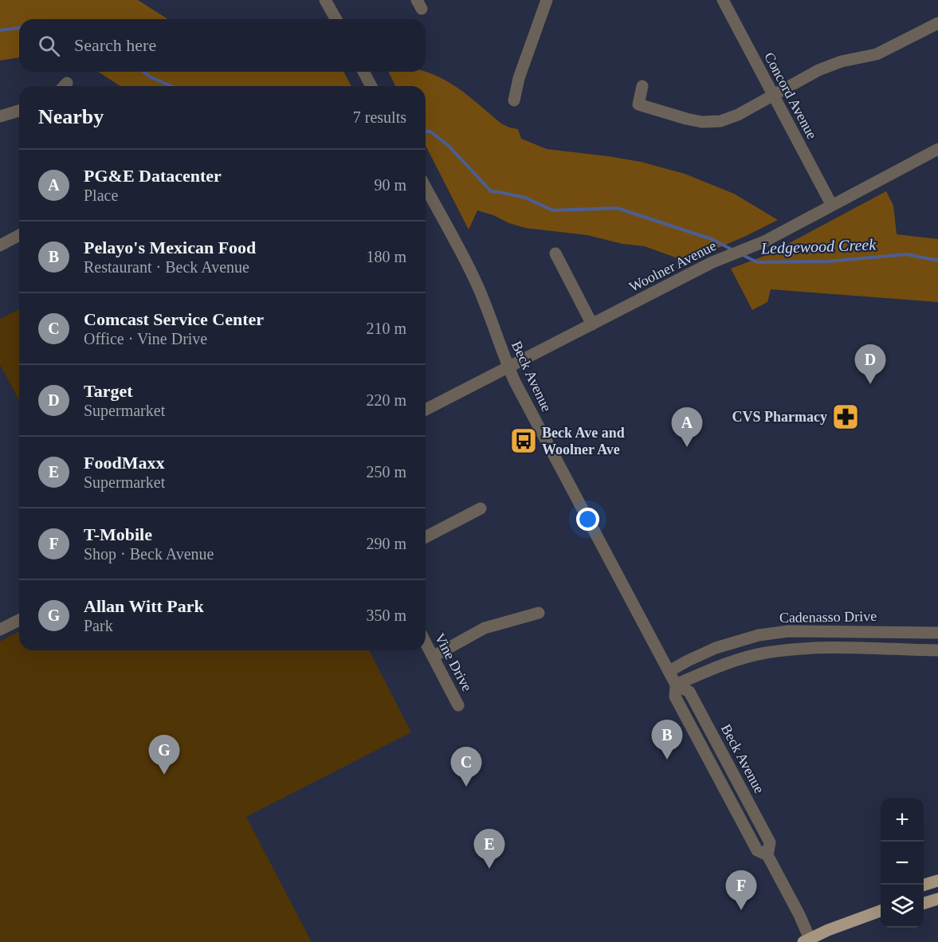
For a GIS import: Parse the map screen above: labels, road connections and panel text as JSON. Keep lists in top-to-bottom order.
{
  "streets": {
    "street": [
      "Concord Avenue",
      "Woolner Avenue",
      "Beck Avenue",
      "Cadenasso Drive",
      "Vine Drive"
    ]
  },
  "crossings": [
    ["Concord Avenue", "Woolner Avenue"],
    ["Woolner Avenue", "Beck Avenue"],
    ["Beck Avenue", "Cadenasso Drive"]
  ],
  "water": ["Ledgewood Creek"],
  "places": {
    "pharmacy": ["CVS Pharmacy"],
    "bus stop": ["Beck Ave and Woolner Ave"]
  },
  "page": {
    "search": "Search here",
    "heading": ["Nearby", "7 results"],
    "list": [
      {
        "mark": "A",
        "name": "PG&E Datacenter",
        "note": "Place",
        "value": "90 m"
      },
      {
        "mark": "B",
        "name": "Pelayo's Mexican Food",
        "note": "Restaurant · Beck Avenue",
        "value": "180 m"
      },
      {
        "mark": "C",
        "name": "Comcast Service Center",
        "note": "Office · Vine Drive",
        "value": "210 m"
      },
      {
        "mark": "D",
        "name": "Target",
        "note": "Supermarket",
        "value": "220 m"
      },
      {
        "mark": "E",
        "name": "FoodMaxx",
        "note": "Supermarket",
        "value": "250 m"
      },
      {
        "mark": "F",
        "name": "T-Mobile",
        "note": "Shop · Beck Avenue",
        "value": "290 m"
      },
      {
        "mark": "G",
        "name": "Allan Witt Park",
        "note": "Park",
        "value": "350 m"
      }
    ],
    "pins": [
      "D",
      "A",
      "B",
      "G",
      "C",
      "E",
      "F"
    ],
    "map_buttons": ["+", "−"]
  }
}
